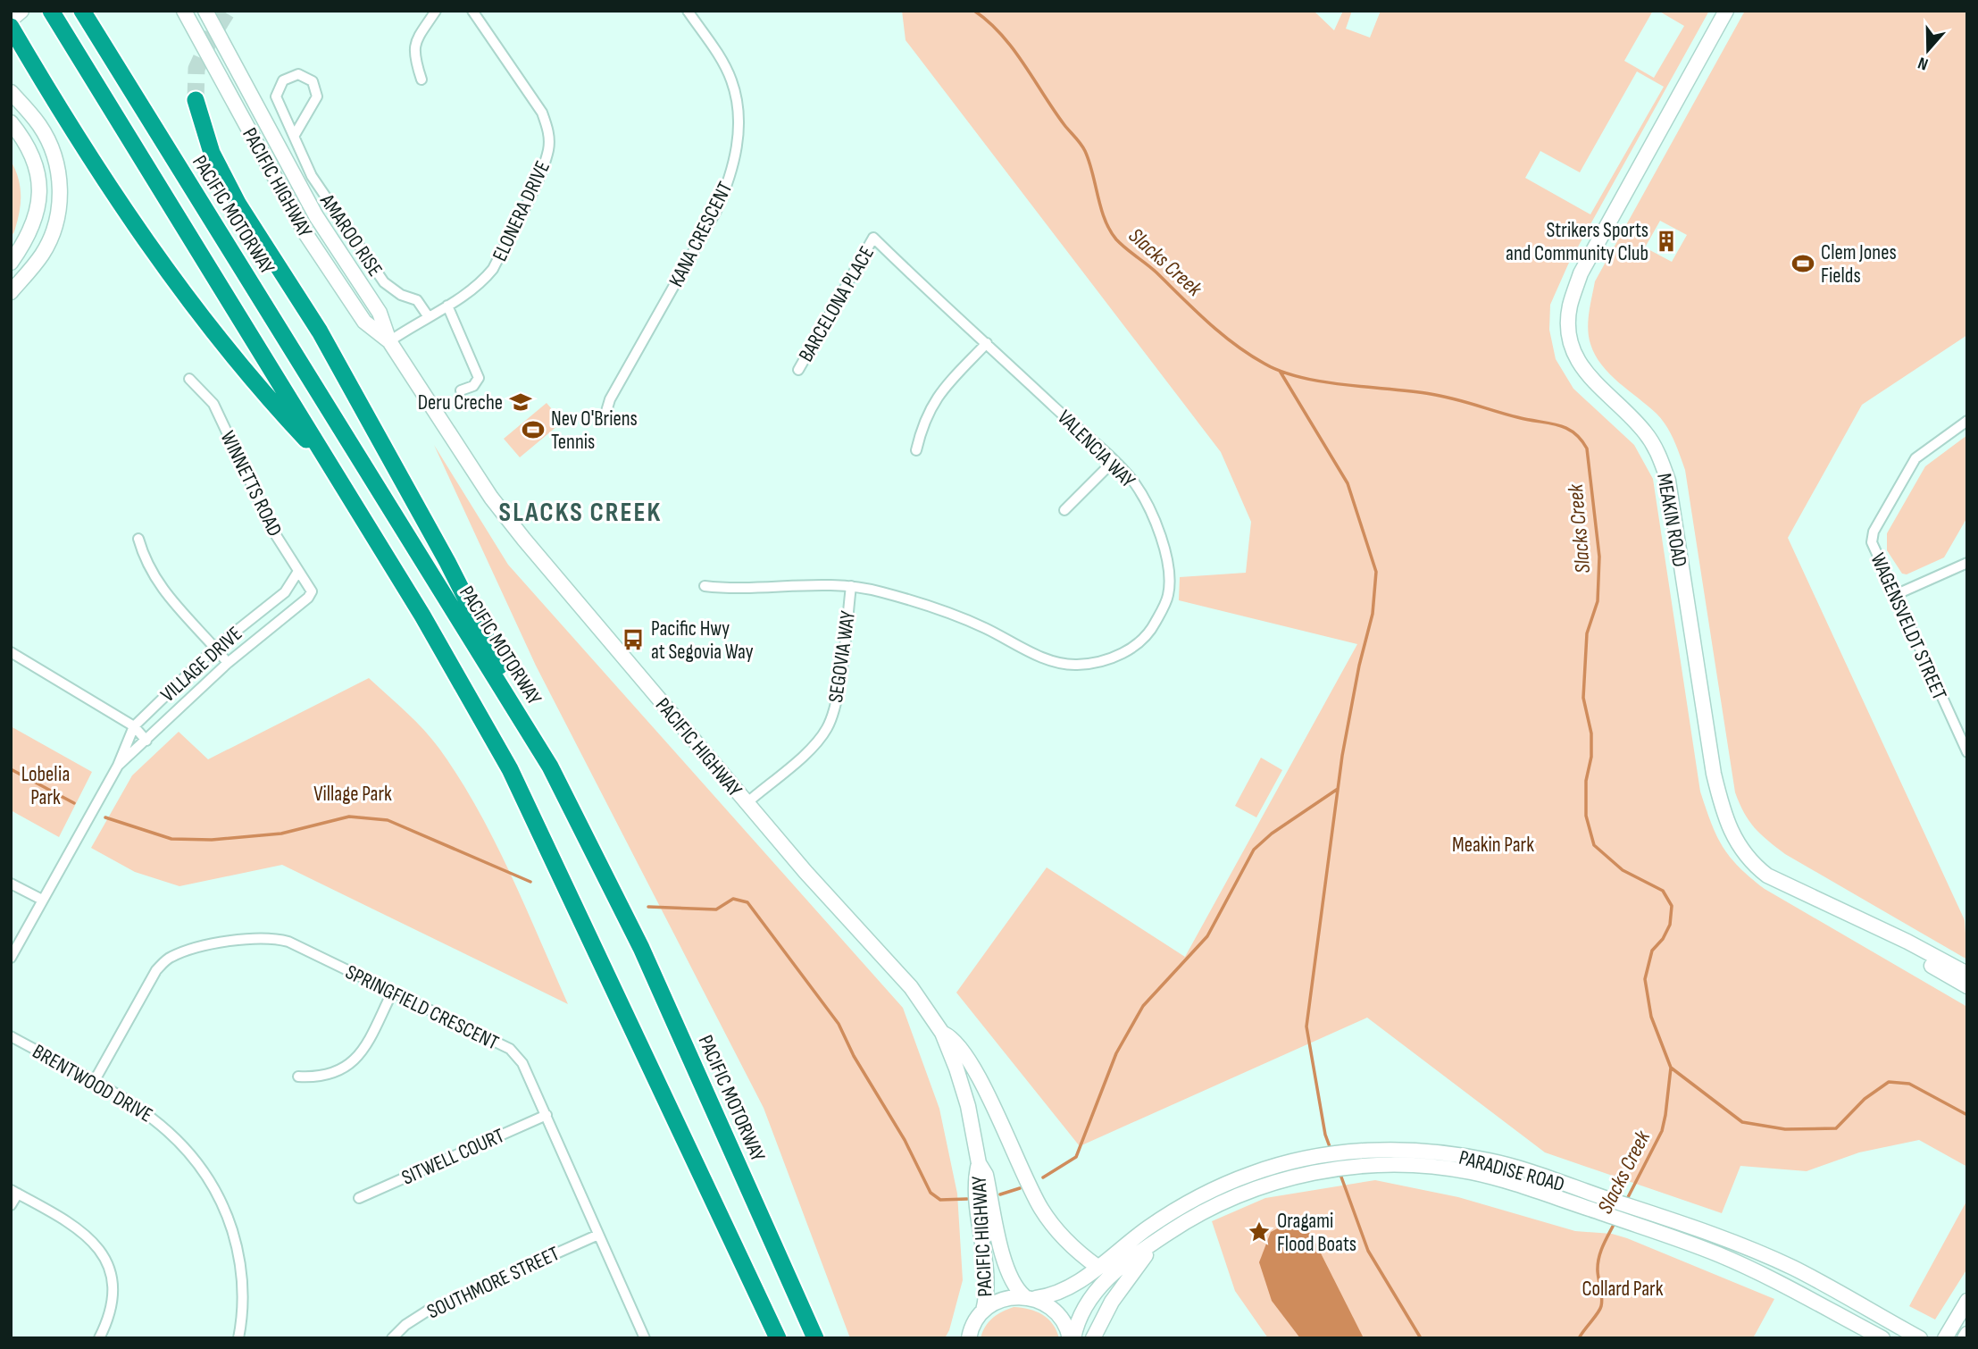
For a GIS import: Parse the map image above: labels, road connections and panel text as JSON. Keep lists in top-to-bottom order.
{
  "streets": {
    "highway": ["PACIFIC MOTORWAY"],
    "main road": ["PACIFIC HIGHWAY", "MEAKIN ROAD", "PARADISE ROAD"],
    "street": [
      "ELONERA DRIVE",
      "KANA CRESCENT",
      "AMAROO RISE",
      "BARCELONA PLACE",
      "VALENCIA WAY",
      "WINNETTS ROAD",
      "WAGENSVELDT STREET",
      "SEGOVIA WAY",
      "VILLAGE DRIVE",
      "SPRINGFIELD CRESCENT",
      "BRENTWOOD DRIVE",
      "SITWELL COURT",
      "SOUTHMORE STREET"
    ]
  },
  "crossings": [
    ["PACIFIC HIGHWAY", "ELONERA DRIVE"],
    ["PACIFIC HIGHWAY", "SEGOVIA WAY"],
    ["PACIFIC HIGHWAY", "PARADISE ROAD"],
    ["ELONERA DRIVE", "AMAROO RISE"],
    ["BARCELONA PLACE", "VALENCIA WAY"],
    ["VALENCIA WAY", "SEGOVIA WAY"],
    ["WINNETTS ROAD", "VILLAGE DRIVE"],
    ["SPRINGFIELD CRESCENT", "BRENTWOOD DRIVE"],
    ["SPRINGFIELD CRESCENT", "SITWELL COURT"],
    ["SPRINGFIELD CRESCENT", "SOUTHMORE STREET"]
  ],
  "districts": ["SLACKS CREEK"],
  "water": ["Slacks Creek"],
  "parks": [
    "Lobelia Park",
    "Village Park",
    "Meakin Park",
    "Collard Park"
  ],
  "places": {
    "building": ["Strikers Sports and Community Club"],
    "sports": ["Clem Jones Fields", "Nev O'Briens Tennis"],
    "school or university": ["Deru Creche"],
    "bus stop": ["Pacific Hwy at Segovia Way"],
    "place": ["Oragami Flood Boats"]
  },
  "north": "bottom"
}
